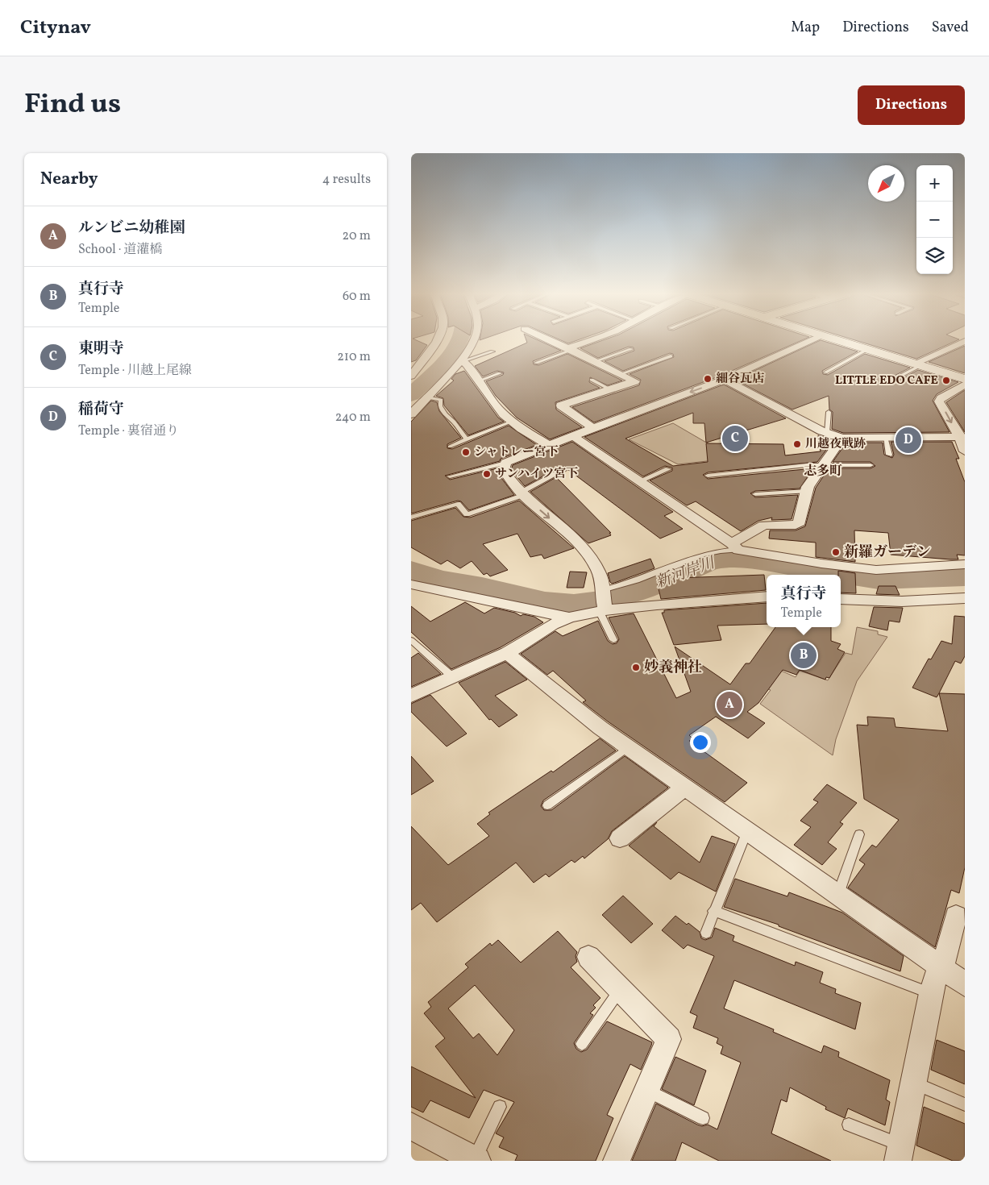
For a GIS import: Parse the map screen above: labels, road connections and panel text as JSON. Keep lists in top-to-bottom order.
{
  "districts": ["志多町"],
  "water": ["新河岸川"],
  "places": [
    "細谷瓦店",
    "LITTLE EDO CAFE",
    "川越夜戦跡",
    "シャトレー宮下",
    "サンハイツ宮下",
    "新羅ガーデン",
    "妙義神社"
  ],
  "north": "bottom left",
  "page": {
    "header": "Citynav",
    "nav": ["Map", "Directions", "Saved"],
    "title": "Find us",
    "buttons": "Directions",
    "heading": ["Nearby", "4 results"],
    "map_buttons": ["+", "−"],
    "list": [
      {
        "mark": "A",
        "name": "ルンビニ幼稚園",
        "note": "School · 道灌橋",
        "value": "20 m"
      },
      {
        "mark": "B",
        "name": "真行寺",
        "note": "Temple",
        "value": "60 m"
      },
      {
        "mark": "C",
        "name": "東明寺",
        "note": "Temple · 川越上尾線",
        "value": "210 m"
      },
      {
        "mark": "D",
        "name": "稲荷守",
        "note": "Temple · 裏宿通り",
        "value": "240 m"
      }
    ],
    "pins": [
      "C",
      "D",
      "B",
      "A"
    ],
    "popup": ["真行寺", "Temple"]
  }
}
